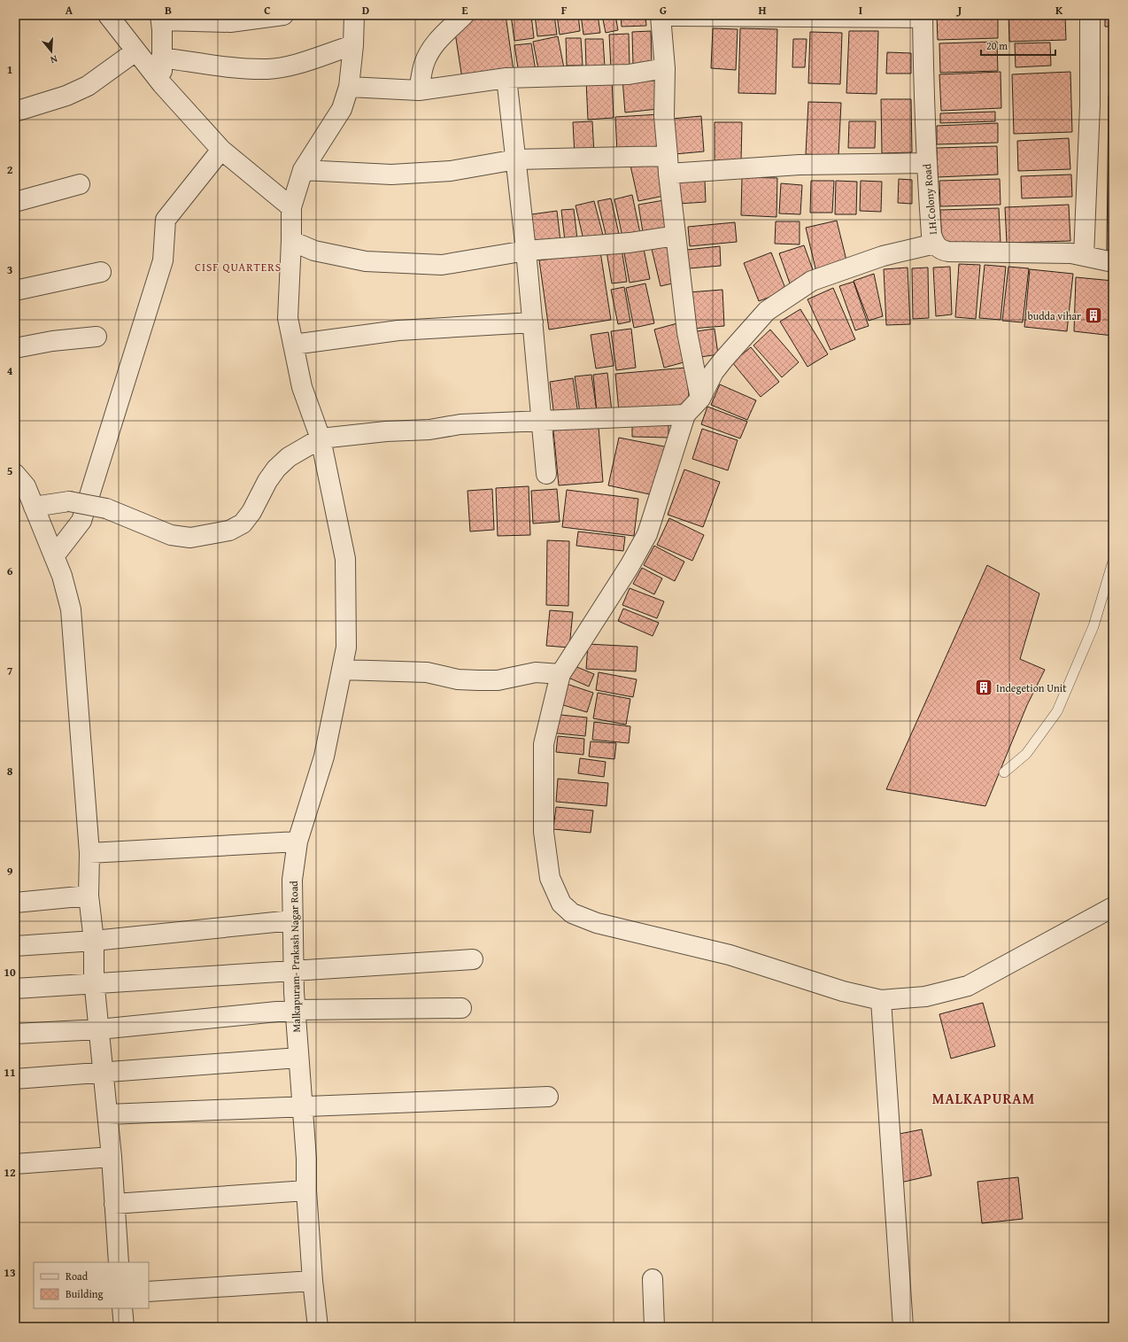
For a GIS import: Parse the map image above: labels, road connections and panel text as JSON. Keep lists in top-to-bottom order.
{
  "streets": {
    "street": ["I.H.Colony Road", "Malkapuram- Prakash Nagar Road"]
  },
  "districts": ["CISF QUARTERS", "MALKAPURAM"],
  "places": {
    "building": ["budda vihar", "Indegetion Unit"]
  },
  "legend": ["Road", "Building"],
  "scale_bar": "20 m",
  "north": "bottom",
  "grid": {
    "columns": [
      "A",
      "B",
      "C",
      "D",
      "E",
      "F",
      "G",
      "H",
      "I",
      "J",
      "K"
    ],
    "rows": [
      "1",
      "2",
      "3",
      "4",
      "5",
      "6",
      "7",
      "8",
      "9",
      "10",
      "11",
      "12",
      "13"
    ]
  }
}
